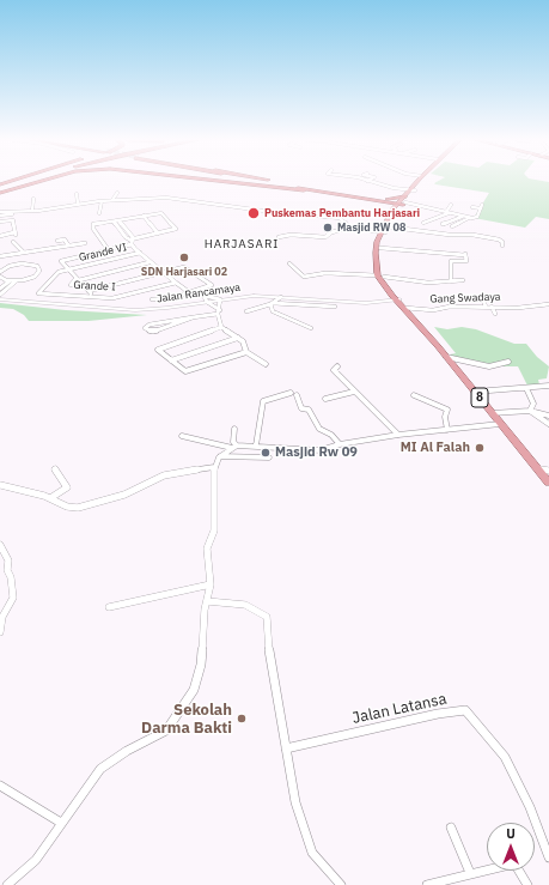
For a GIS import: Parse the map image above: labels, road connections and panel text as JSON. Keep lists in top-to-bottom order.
{
  "streets": {
    "highway": ["8"],
    "street": [
      "Grande VI",
      "Grande I",
      "Jalan Rancamaya",
      "Gang Swadaya",
      "Jalan Latansa"
    ]
  },
  "crossings": [
    ["Grande VI", "Grande I"],
    ["Jalan Rancamaya", "8"],
    ["Gang Swadaya", "8"]
  ],
  "districts": ["HARJASARI"],
  "places": [
    "Puskemas Pembantu Harjasari",
    "Masjid RW 08",
    "SDN Harjasari 02",
    "MI Al Falah",
    "Masjid Rw 09",
    "Sekolah Darma Bakti"
  ],
  "north": "top"
}
